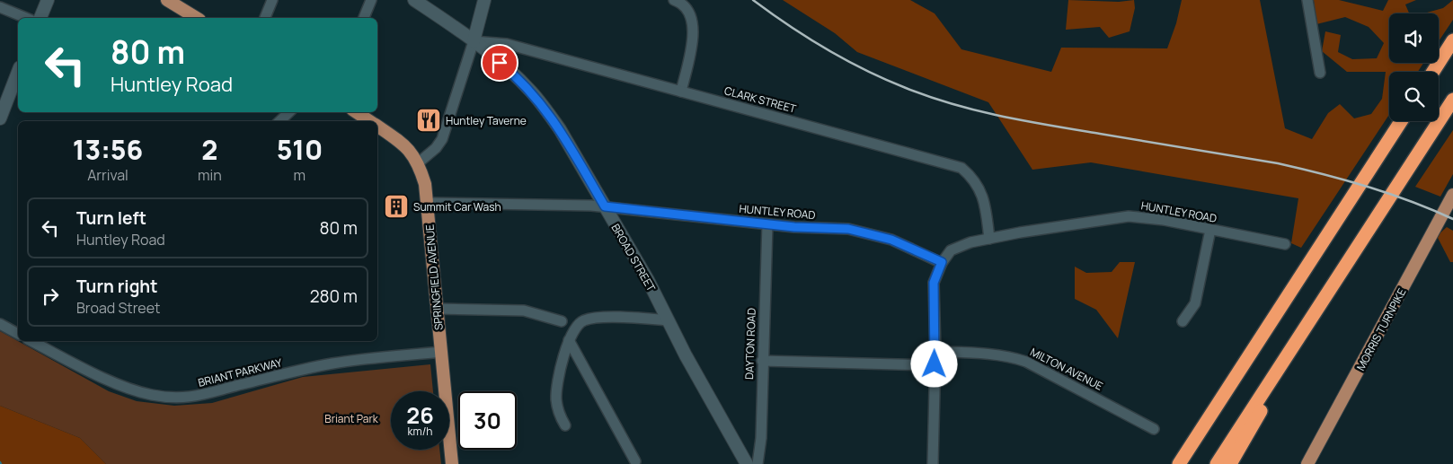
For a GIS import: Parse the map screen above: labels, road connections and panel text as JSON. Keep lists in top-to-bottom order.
{
  "streets": {
    "main road": ["BROAD STREET", "SPRINGFIELD AVENUE", "MORRIS TURNPIKE"],
    "street": [
      "CLARK STREET",
      "HUNTLEY ROAD",
      "DAYTON ROAD",
      "MILTON AVENUE",
      "BRIANT PARKWAY"
    ]
  },
  "crossings": [
    ["CLARK STREET", "HUNTLEY ROAD"],
    ["CLARK STREET", "BROAD STREET"],
    ["HUNTLEY ROAD", "BROAD STREET"],
    ["HUNTLEY ROAD", "SPRINGFIELD AVENUE"],
    ["HUNTLEY ROAD", "DAYTON ROAD"],
    ["SPRINGFIELD AVENUE", "BRIANT PARKWAY"]
  ],
  "parks": ["Briant Park"],
  "places": {
    "restaurant": ["Huntley Taverne"],
    "building": ["Summit Car Wash"]
  },
  "page": {
    "turn": ["80 m", "Huntley Road"],
    "eta": [
      "13:56",
      "Arrival",
      "2",
      "min",
      "510",
      "m"
    ],
    "list": [
      {
        "name": "Turn left",
        "note": "Huntley Road",
        "value": "80 m"
      },
      {
        "name": "Turn right",
        "note": "Broad Street",
        "value": "280 m"
      }
    ],
    "speed": "26 km/h",
    "limit": "30"
  }
}
